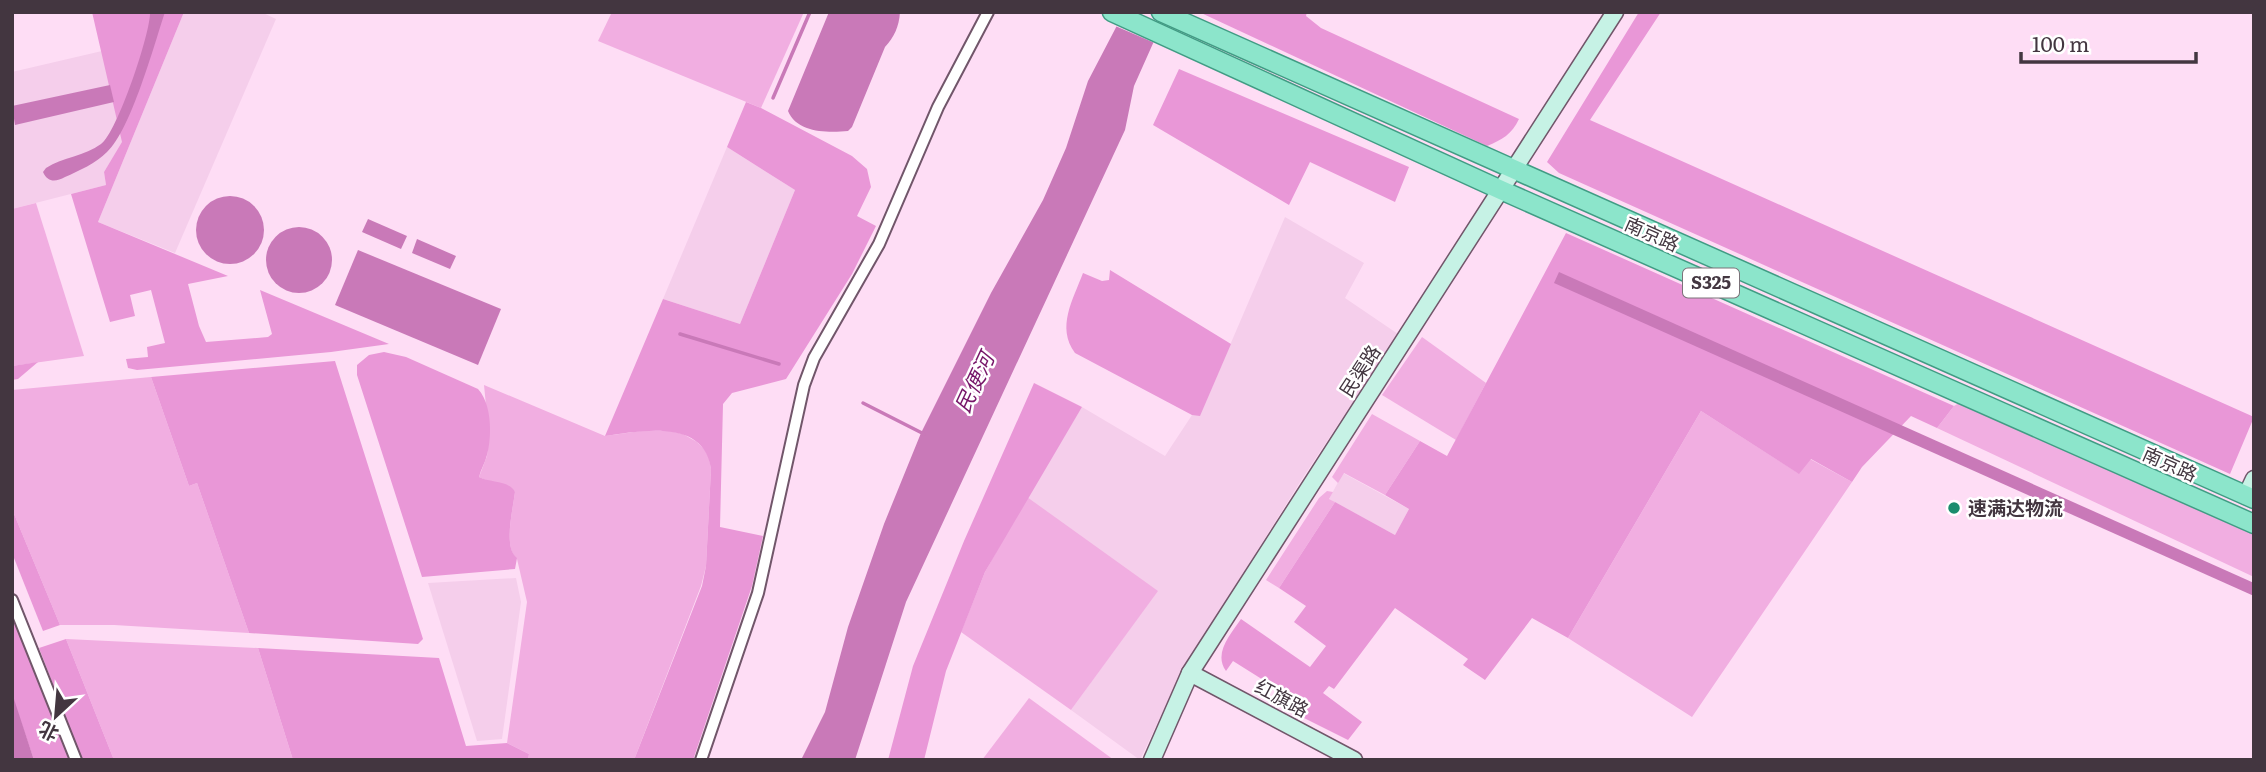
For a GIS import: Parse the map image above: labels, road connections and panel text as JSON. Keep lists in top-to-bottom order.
{
  "streets": {
    "main road": ["南京路", "S325"],
    "street": ["民渠路", "红旗路"]
  },
  "crossings": [
    ["南京路", "民渠路"],
    ["民渠路", "红旗路"]
  ],
  "water": ["民便河"],
  "places": ["速满达物流"],
  "scale_bar": "100 m",
  "north": "bottom left"
}
